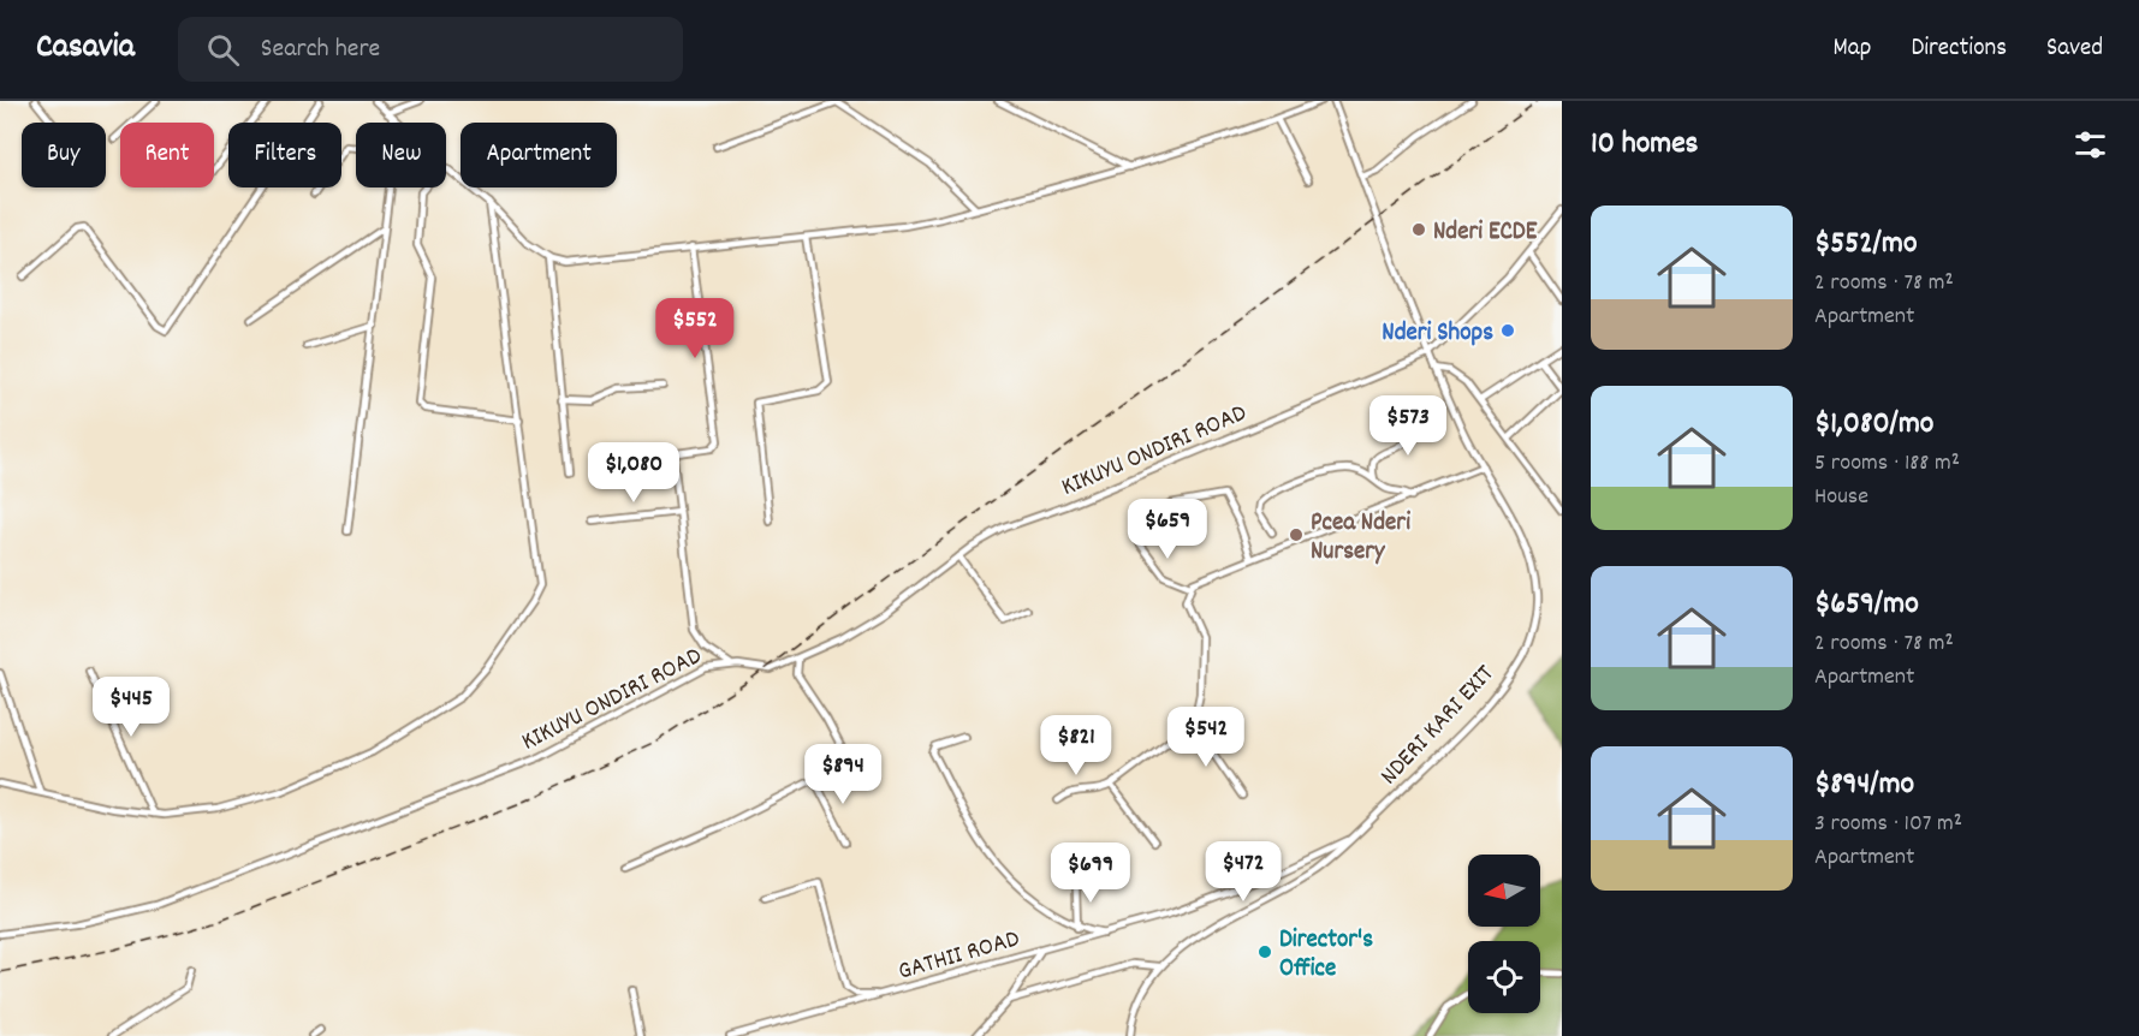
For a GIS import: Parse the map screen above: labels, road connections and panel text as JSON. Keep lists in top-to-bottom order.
{
  "streets": {
    "street": ["KIKUYU ONDIRI ROAD", "NDERI KARI EXIT", "GATHII ROAD"]
  },
  "crossings": [
    ["KIKUYU ONDIRI ROAD", "NDERI KARI EXIT"],
    ["NDERI KARI EXIT", "GATHII ROAD"]
  ],
  "places": [
    "Nderi ECDE",
    "Nderi Shops",
    "Pcea Nderi Nursery",
    "Director's Office"
  ],
  "north": "left",
  "page": {
    "header": "Casavia",
    "search": "Search here",
    "nav": ["Map", "Directions", "Saved"],
    "heading": "10 homes",
    "chip": [
      "Buy",
      "Rent",
      "Filters",
      "New",
      "Apartment"
    ],
    "list": [
      {
        "name": "$552/mo",
        "note": "2 rooms · 78 m² · Apartment"
      },
      {
        "name": "$1,080/mo",
        "note": "5 rooms · 188 m² · House"
      },
      {
        "name": "$659/mo",
        "note": "2 rooms · 78 m² · Apartment"
      },
      {
        "name": "$894/mo",
        "note": "3 rooms · 107 m² · Apartment"
      }
    ],
    "price": [
      "$552",
      "$573",
      "$1,080",
      "$659",
      "$445",
      "$542",
      "$821",
      "$894",
      "$472",
      "$699"
    ]
  }
}
